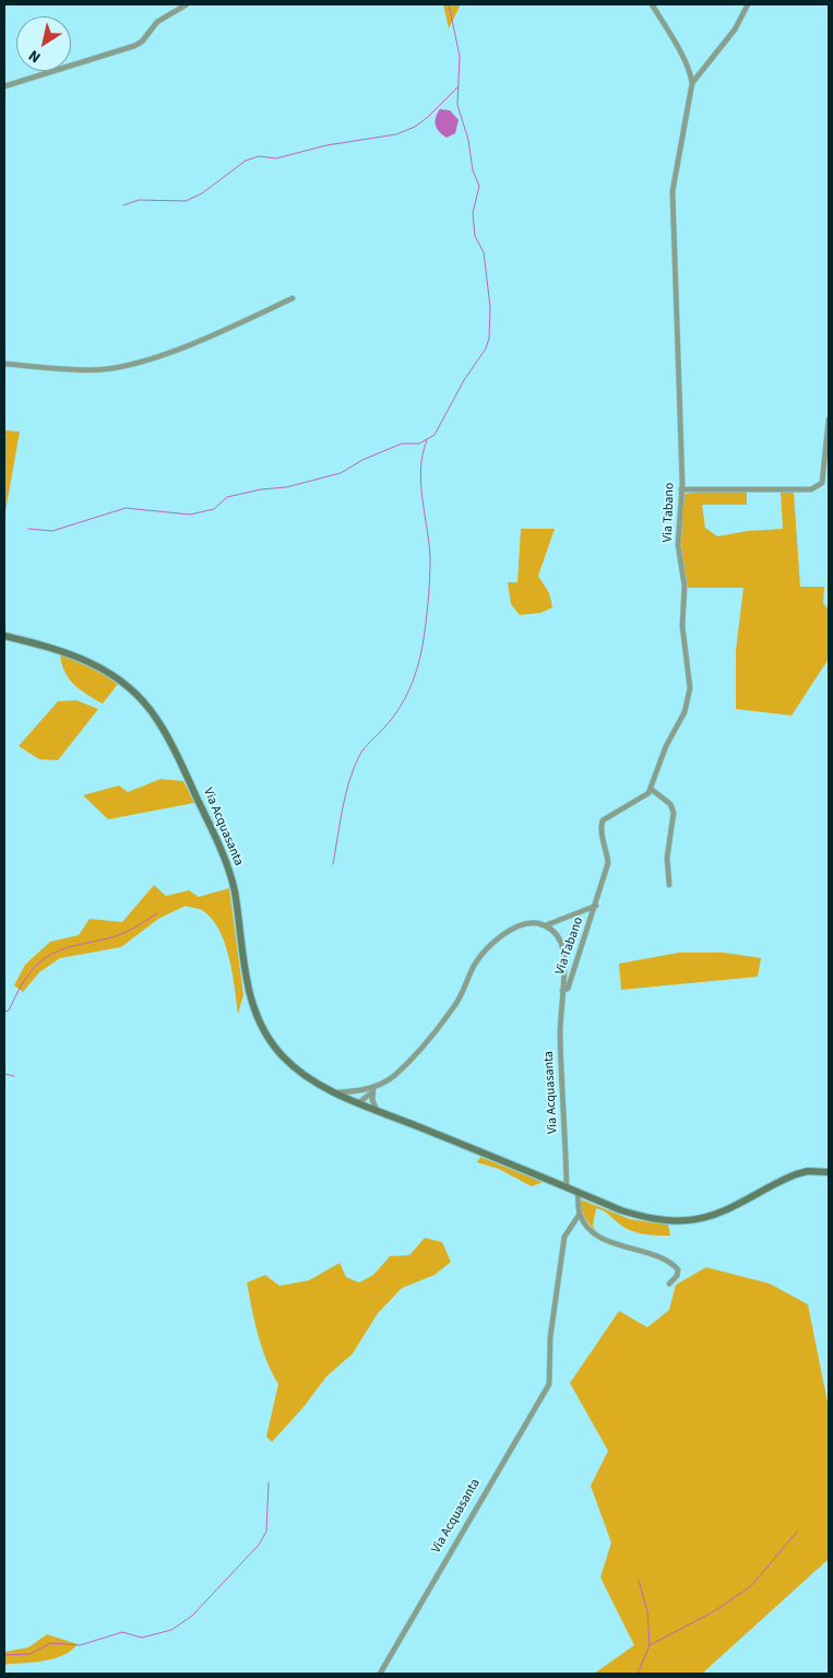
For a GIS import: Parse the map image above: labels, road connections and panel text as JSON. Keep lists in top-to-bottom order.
{
  "streets": {
    "main road": ["Via Acquasanta"],
    "street": ["Via Tabano"]
  },
  "crossings": [
    ["Via Tabano", "Via Acquasanta"]
  ],
  "north": "bottom left"
}
